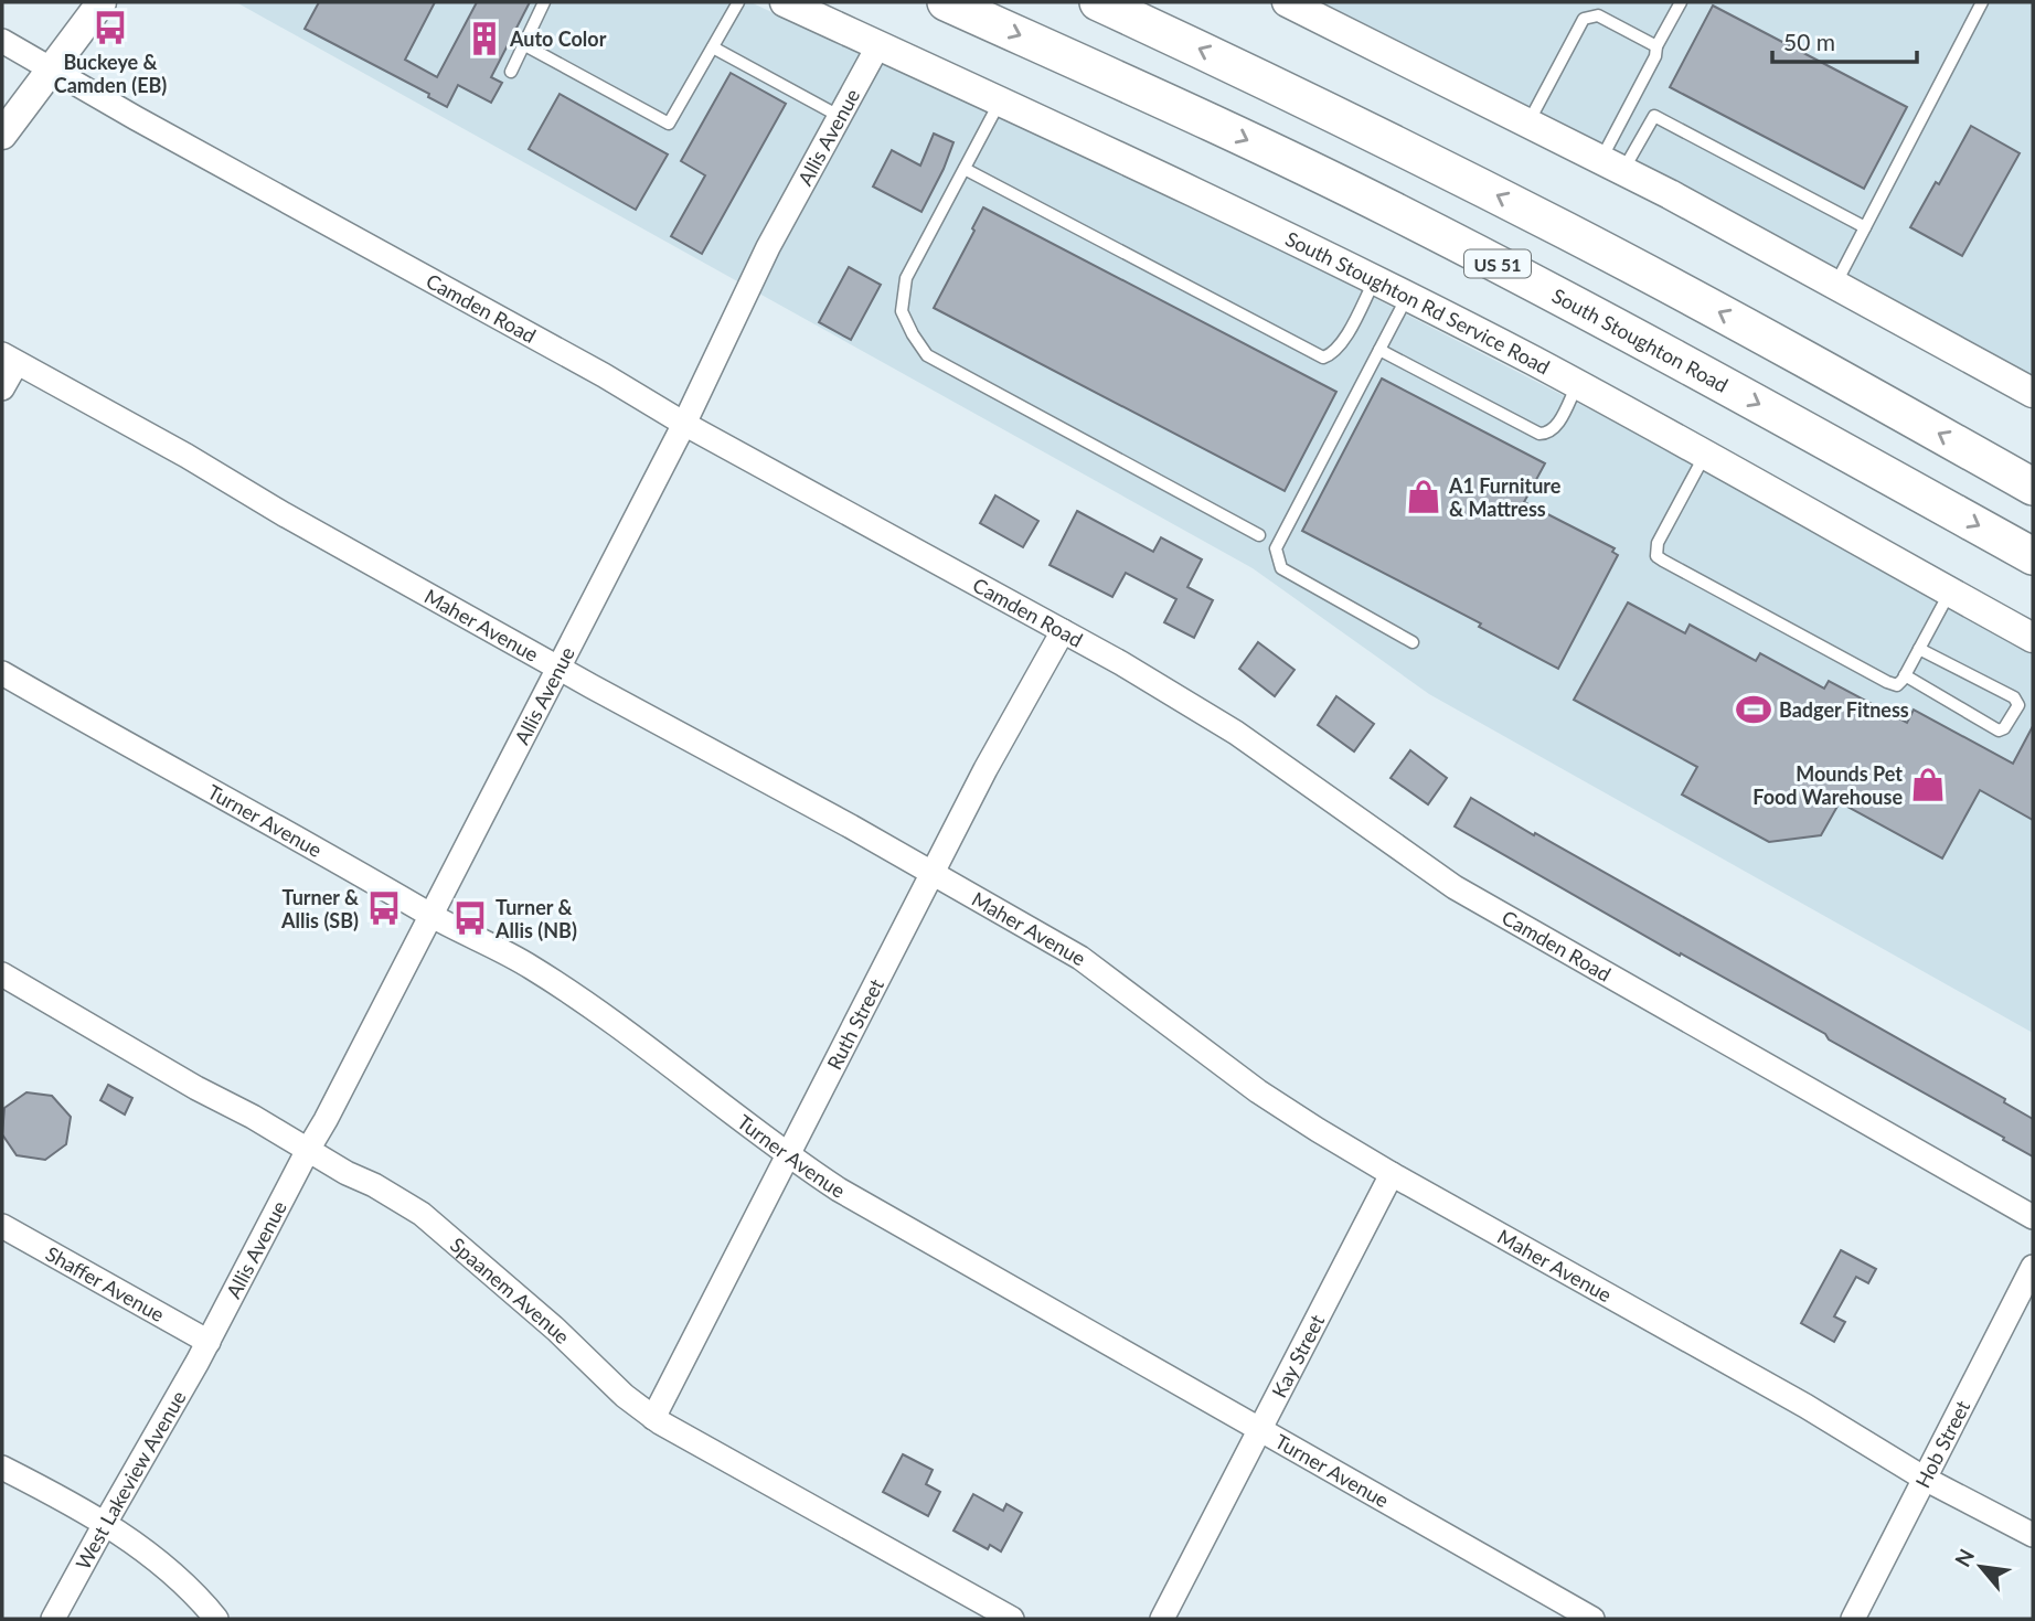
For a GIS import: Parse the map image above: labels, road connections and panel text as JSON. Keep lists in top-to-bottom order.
{
  "streets": {
    "main road": ["US 51", "South Stoughton Road"],
    "street": [
      "Allis Avenue",
      "South Stoughton Rd Service Road",
      "Camden Road",
      "Maher Avenue",
      "Turner Avenue",
      "Ruth Street",
      "Shaffer Avenue",
      "Spaanem Avenue",
      "Kay Street",
      "Hob Street",
      "West Lakeview Avenue"
    ]
  },
  "crossings": [
    ["Allis Avenue", "South Stoughton Rd Service Road"],
    ["Allis Avenue", "Camden Road"],
    ["Allis Avenue", "Maher Avenue"],
    ["Allis Avenue", "Turner Avenue"],
    ["Allis Avenue", "Shaffer Avenue"],
    ["Allis Avenue", "Spaanem Avenue"],
    ["Allis Avenue", "West Lakeview Avenue"],
    ["Camden Road", "Ruth Street"],
    ["Maher Avenue", "Ruth Street"],
    ["Maher Avenue", "Kay Street"],
    ["Maher Avenue", "Hob Street"],
    ["Turner Avenue", "Ruth Street"],
    ["Turner Avenue", "Kay Street"],
    ["Ruth Street", "Spaanem Avenue"],
    ["Shaffer Avenue", "West Lakeview Avenue"]
  ],
  "places": {
    "bus stop": ["Buckeye & Camden (EB)", "Turner & Allis (SB)", "Turner & Allis (NB)"],
    "building": ["Auto Color"],
    "shop": ["A1 Furniture & Mattress", "Mounds Pet Food Warehouse"],
    "sports": ["Badger Fitness"]
  },
  "scale_bar": "50 m",
  "north": "top left"
}
